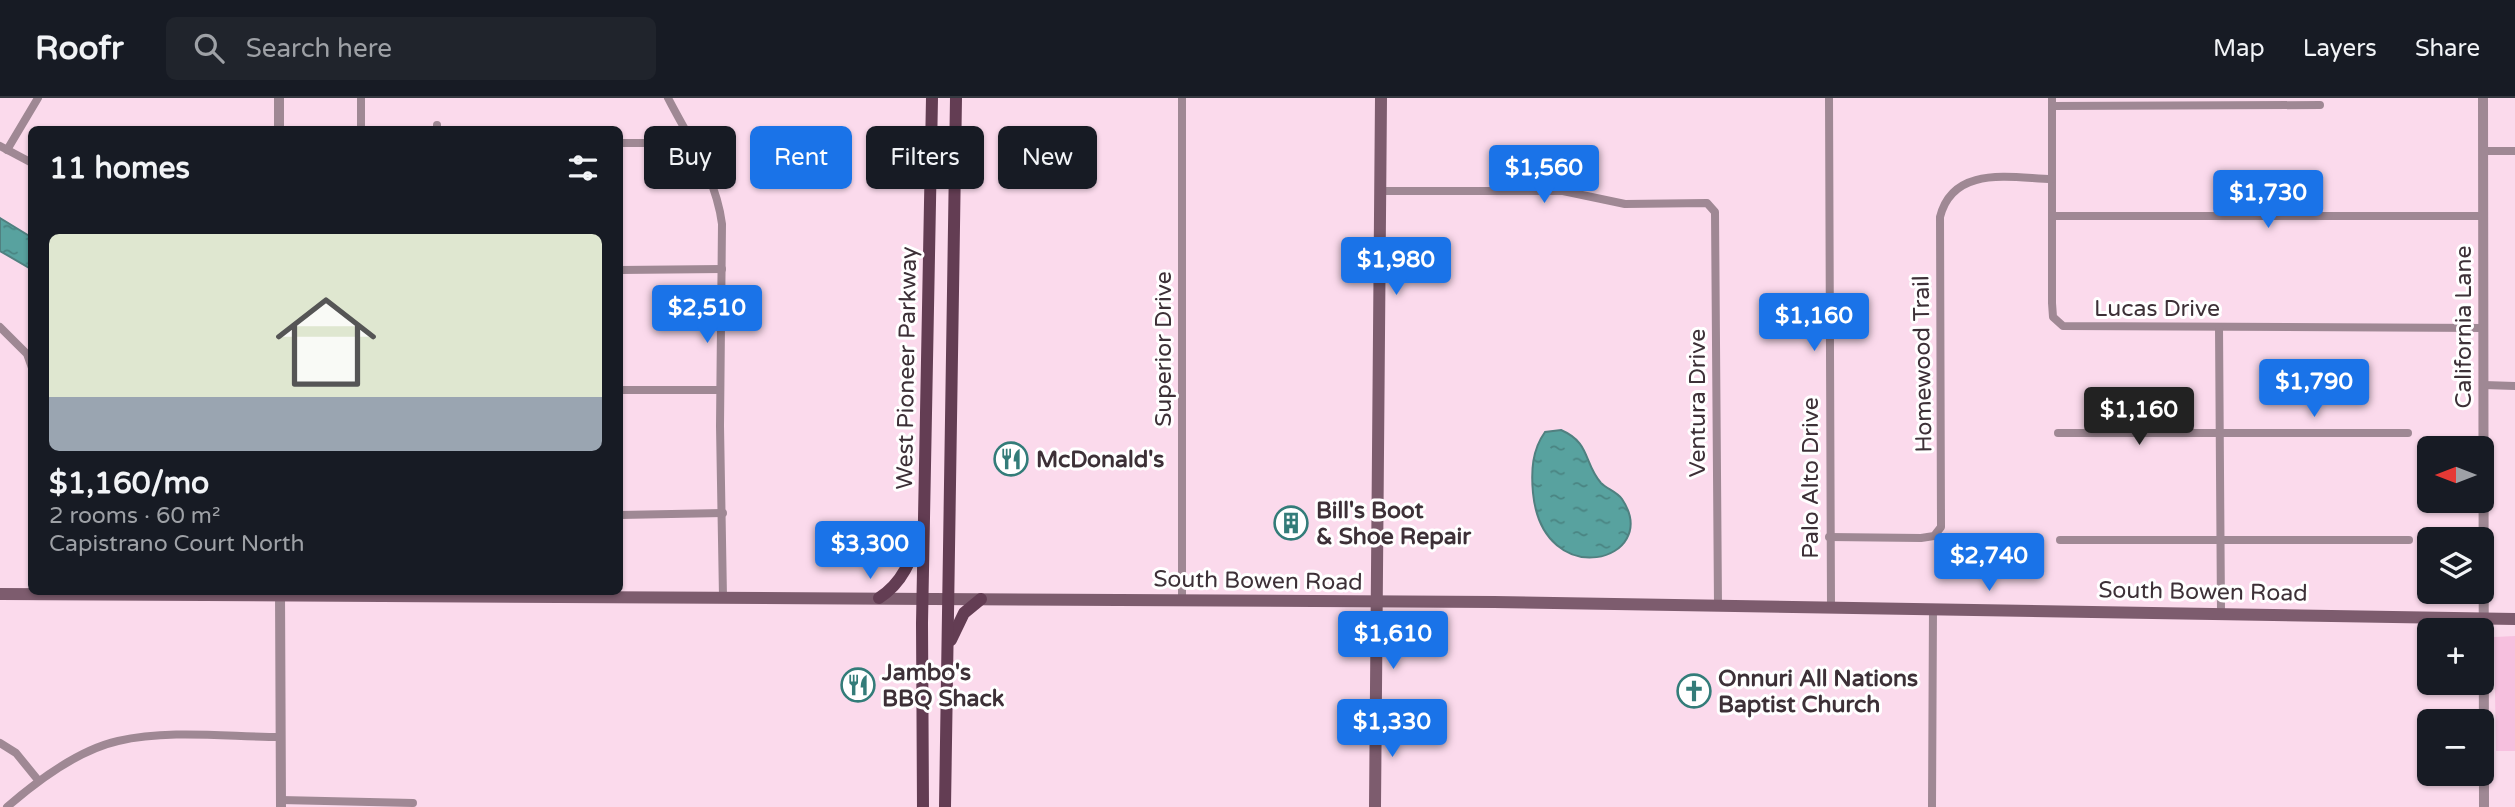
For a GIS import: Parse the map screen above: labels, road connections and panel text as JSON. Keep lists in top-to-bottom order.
{
  "streets": {
    "main road": ["West Pioneer Parkway", "South Bowen Road"],
    "street": [
      "Lucas Drive",
      "California Lane",
      "Superior Drive",
      "Homewood Trail",
      "Ventura Drive",
      "Palo Alto Drive"
    ]
  },
  "crossings": [
    ["Lucas Drive", "California Lane"],
    ["Lucas Drive", "Homewood Trail"],
    ["California Lane", "South Bowen Road"],
    ["Superior Drive", "South Bowen Road"],
    ["Homewood Trail", "Palo Alto Drive"],
    ["West Pioneer Parkway", "South Bowen Road"],
    ["Ventura Drive", "South Bowen Road"],
    ["Palo Alto Drive", "South Bowen Road"]
  ],
  "places": {
    "restaurant": ["McDonald's", "Jambo's BBQ Shack"],
    "building": ["Bill's Boot & Shoe Repair"],
    "church": ["Onnuri All Nations Baptist Church"]
  },
  "north": "left",
  "page": {
    "header": "Roofr",
    "search": "Search here",
    "nav": ["Map", "Layers", "Share"],
    "chip": [
      "Buy",
      "Rent",
      "Filters",
      "New"
    ],
    "heading": "11 homes",
    "price": [
      "$1,560",
      "$1,730",
      "$1,980",
      "$2,510",
      "$1,160",
      "$1,790",
      "$1,160",
      "$3,300",
      "$2,740",
      "$1,610",
      "$1,330"
    ],
    "list": [
      {
        "name": "$1,160/mo",
        "note": "2 rooms · 60 m² · Capistrano Court North"
      }
    ],
    "map_buttons": ["+", "−"]
  }
}
